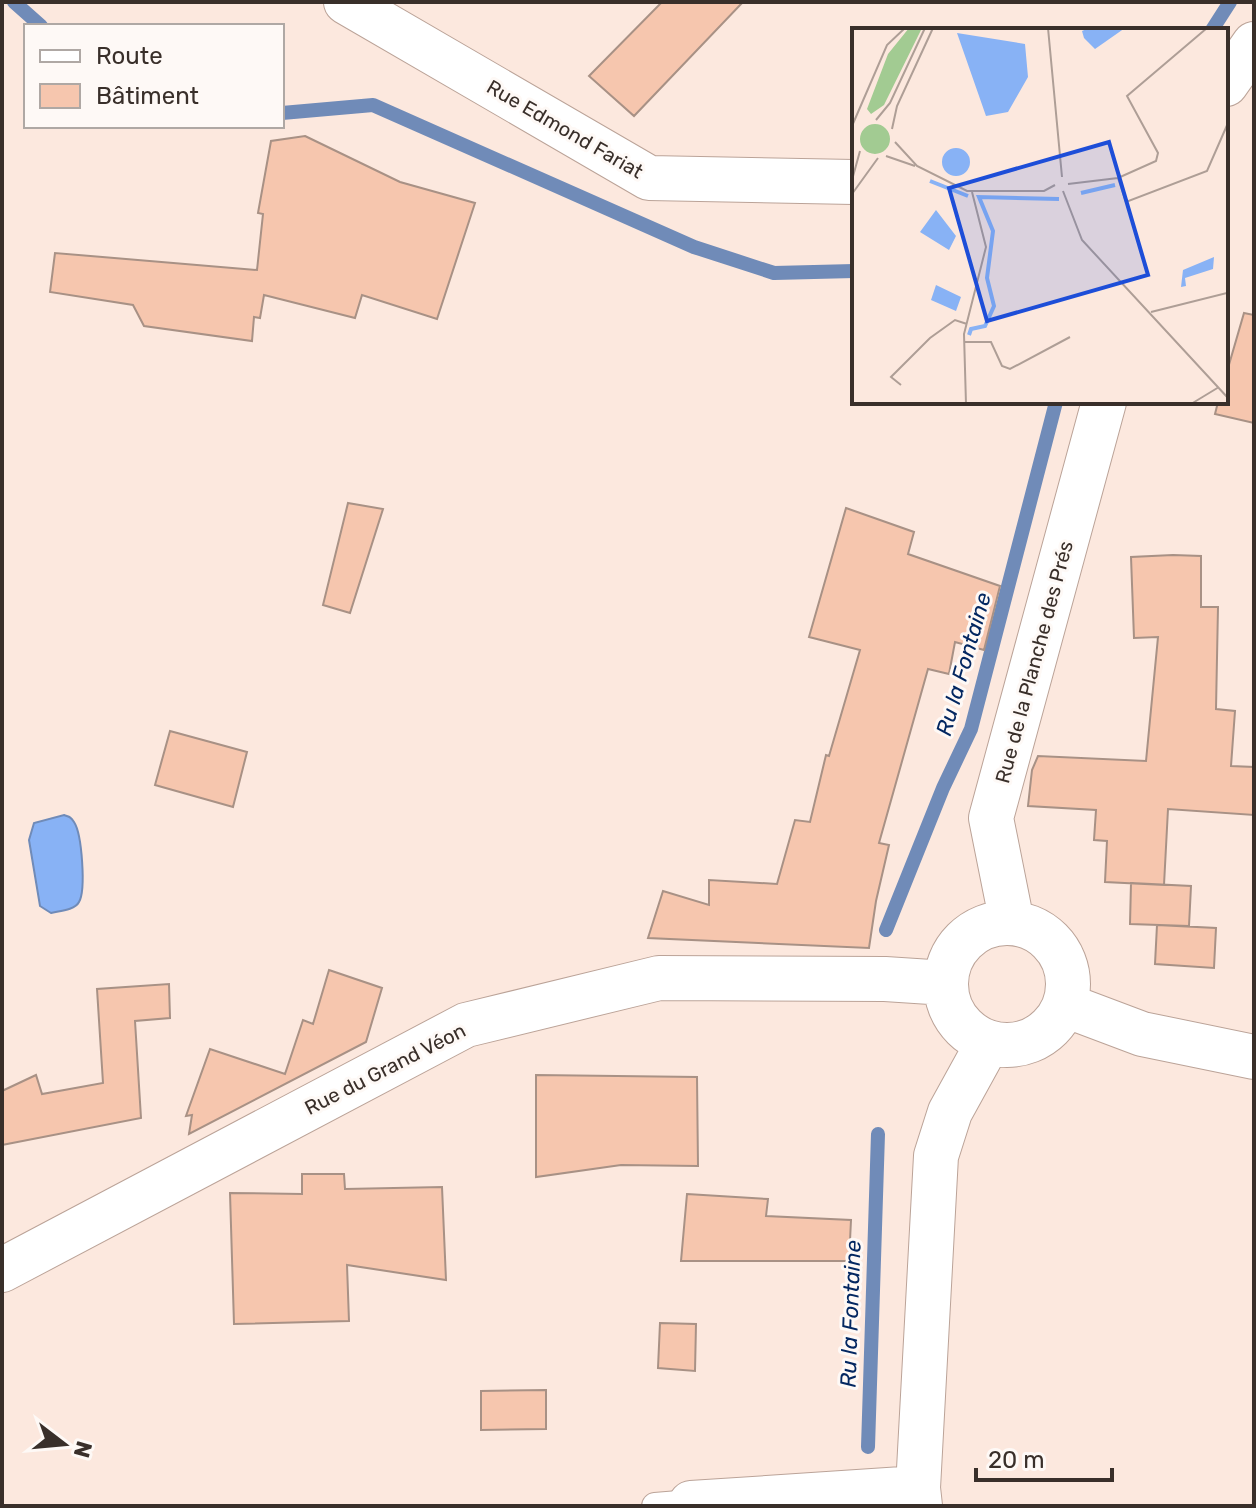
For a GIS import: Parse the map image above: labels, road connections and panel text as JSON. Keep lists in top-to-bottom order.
{
  "streets": {
    "street": ["Rue Edmond Fariat", "Rue de la Planche des Prés", "Rue du Grand Véon"]
  },
  "crossings": [
    ["Rue de la Planche des Prés", "Rue du Grand Véon"]
  ],
  "water": ["Ru la Fontaine"],
  "legend": ["Route", "Bâtiment"],
  "scale_bar": "20 m",
  "north": "right"
}
